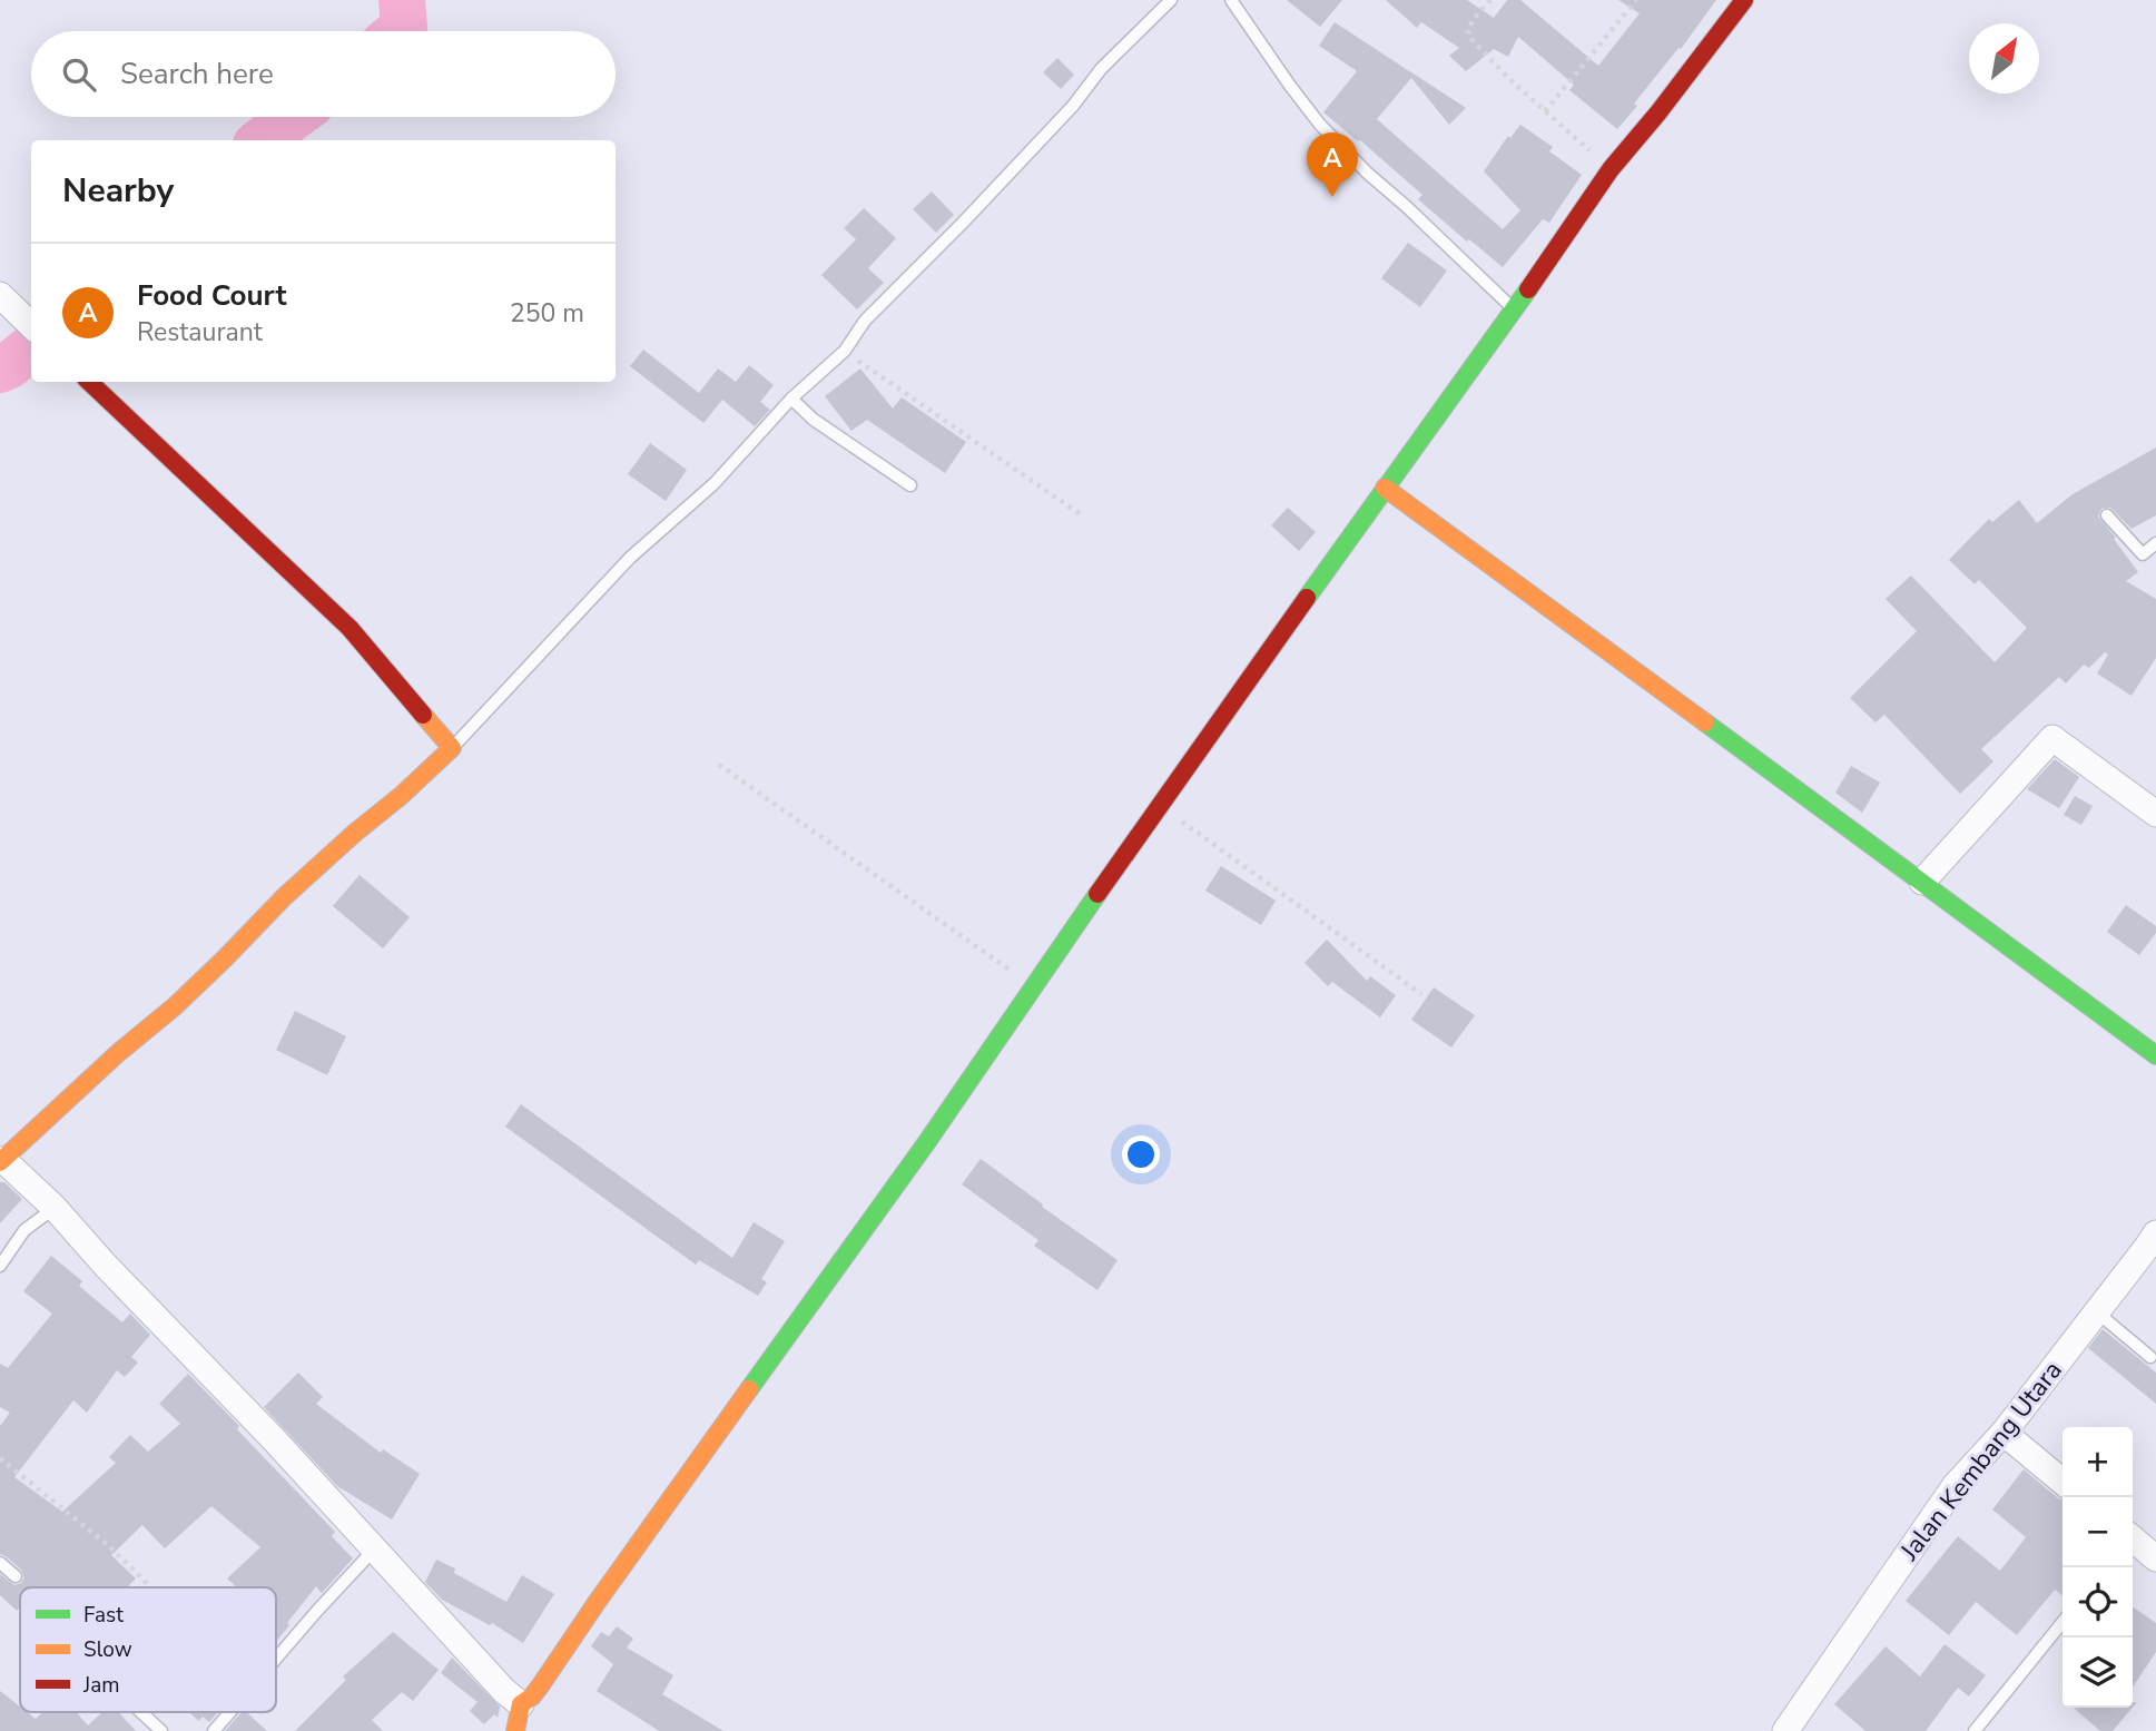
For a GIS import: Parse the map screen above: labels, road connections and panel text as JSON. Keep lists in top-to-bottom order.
{
  "streets": {
    "street": ["Jalan Kembang Utara"]
  },
  "legend": ["Fast", "Slow", "Jam"],
  "north": "top right",
  "page": {
    "search": "Search here",
    "pins": "A",
    "heading": "Nearby",
    "list": [
      {
        "mark": "A",
        "name": "Food Court",
        "note": "Restaurant",
        "value": "250 m"
      }
    ],
    "map_buttons": ["+", "−"]
  }
}
